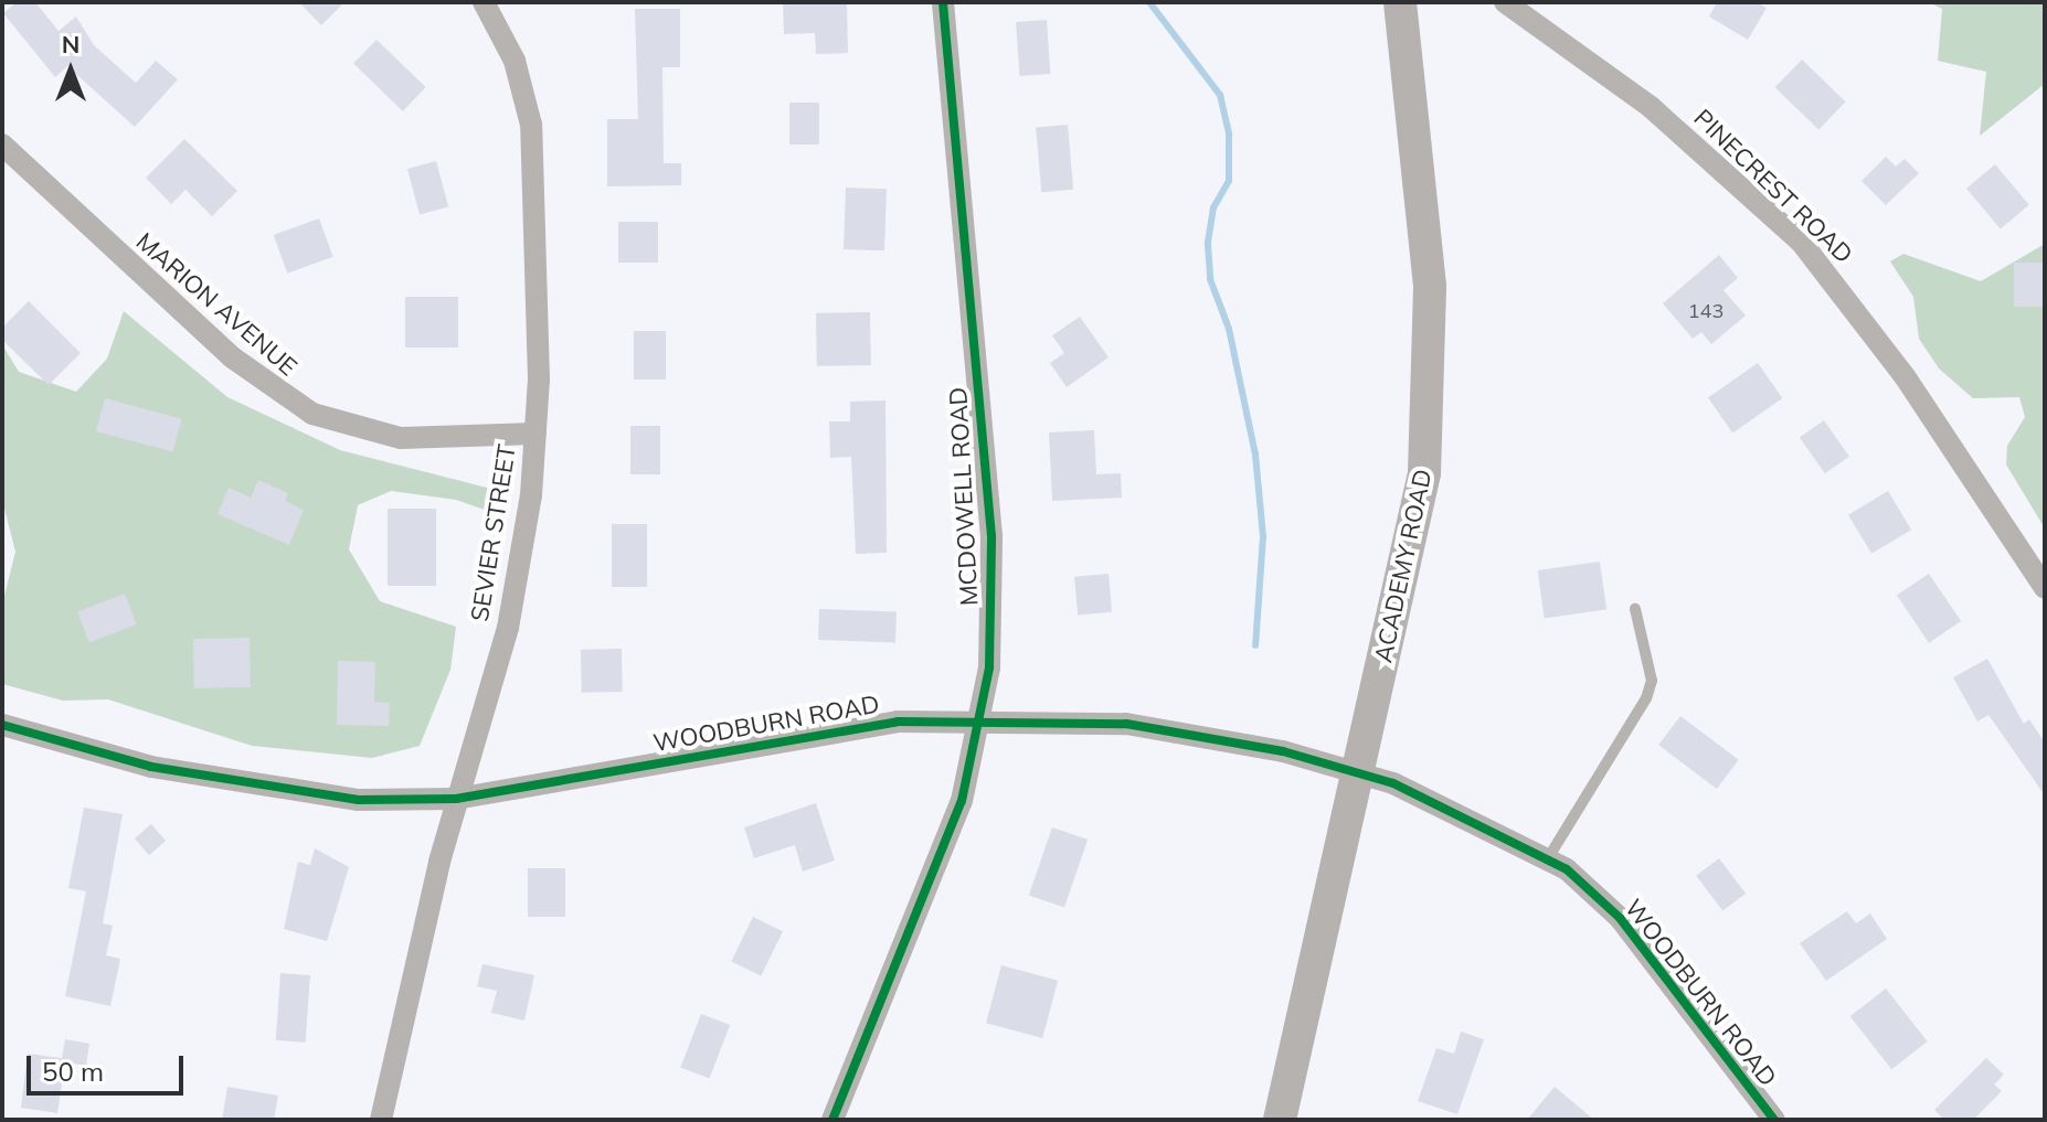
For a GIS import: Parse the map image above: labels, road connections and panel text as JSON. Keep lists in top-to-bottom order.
{
  "streets": {
    "main road": ["ACADEMY ROAD"],
    "street": [
      "PINECREST ROAD",
      "MARION AVENUE",
      "MCDOWELL ROAD",
      "SEVIER STREET",
      "WOODBURN ROAD"
    ]
  },
  "crossings": [
    ["MARION AVENUE", "SEVIER STREET"],
    ["MCDOWELL ROAD", "WOODBURN ROAD"],
    ["SEVIER STREET", "WOODBURN ROAD"],
    ["ACADEMY ROAD", "WOODBURN ROAD"]
  ],
  "house_numbers": ["143"],
  "scale_bar": "50 m",
  "north": "top"
}
